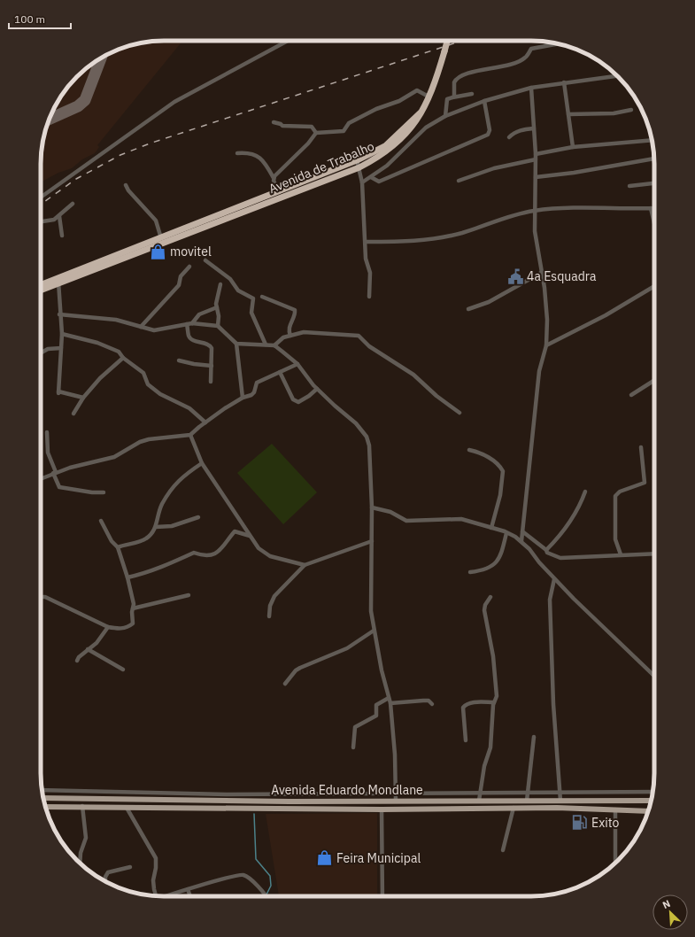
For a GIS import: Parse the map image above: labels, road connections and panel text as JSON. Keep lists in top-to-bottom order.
{
  "streets": {
    "highway": ["Avenida de Trabalho"],
    "main road": ["Avenida Eduardo Mondlane"]
  },
  "places": {
    "shop": ["movitel", "Feira Municipal"],
    "public building": ["4a Esquadra"],
    "fuel station": ["Exito"]
  },
  "scale_bar": "100 m",
  "north": "top left"
}
